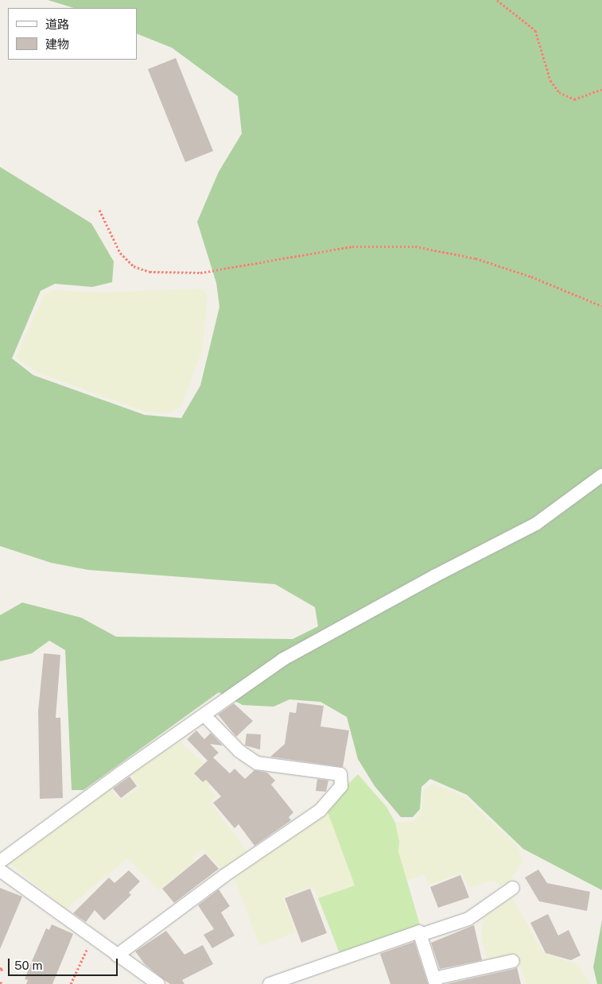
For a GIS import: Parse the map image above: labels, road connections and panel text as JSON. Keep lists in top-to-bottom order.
{
  "legend": ["道路", "建物"],
  "scale_bar": "50 m"
}
